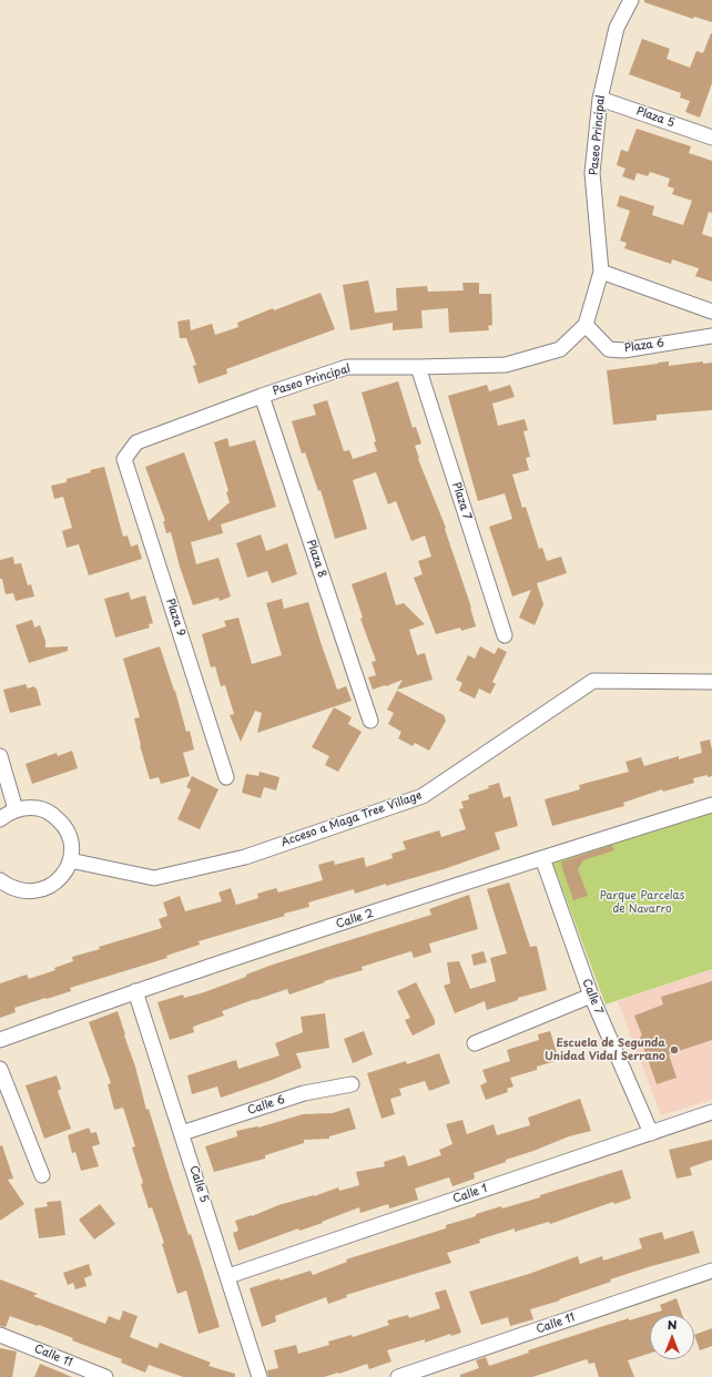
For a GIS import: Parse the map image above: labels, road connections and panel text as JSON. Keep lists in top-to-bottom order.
{
  "streets": {
    "street": [
      "Plaza 5",
      "Paseo Principal",
      "Plaza 6",
      "Plaza 7",
      "Plaza 8",
      "Plaza 9",
      "Acceso a Maga Tree Village",
      "Calle 2",
      "Calle 7",
      "Calle 6",
      "Calle 5",
      "Calle 1",
      "Calle 11"
    ]
  },
  "crossings": [
    ["Plaza 5", "Paseo Principal"],
    ["Paseo Principal", "Plaza 6"],
    ["Paseo Principal", "Plaza 7"],
    ["Paseo Principal", "Plaza 8"],
    ["Paseo Principal", "Plaza 9"],
    ["Calle 2", "Calle 7"],
    ["Calle 2", "Calle 5"],
    ["Calle 7", "Calle 1"],
    ["Calle 6", "Calle 5"],
    ["Calle 5", "Calle 1"]
  ],
  "parks": ["Parque Parcelas de Navarro"],
  "places": ["Escuela de Segunda Unidad Vidal Serrano"],
  "north": "top"
}
